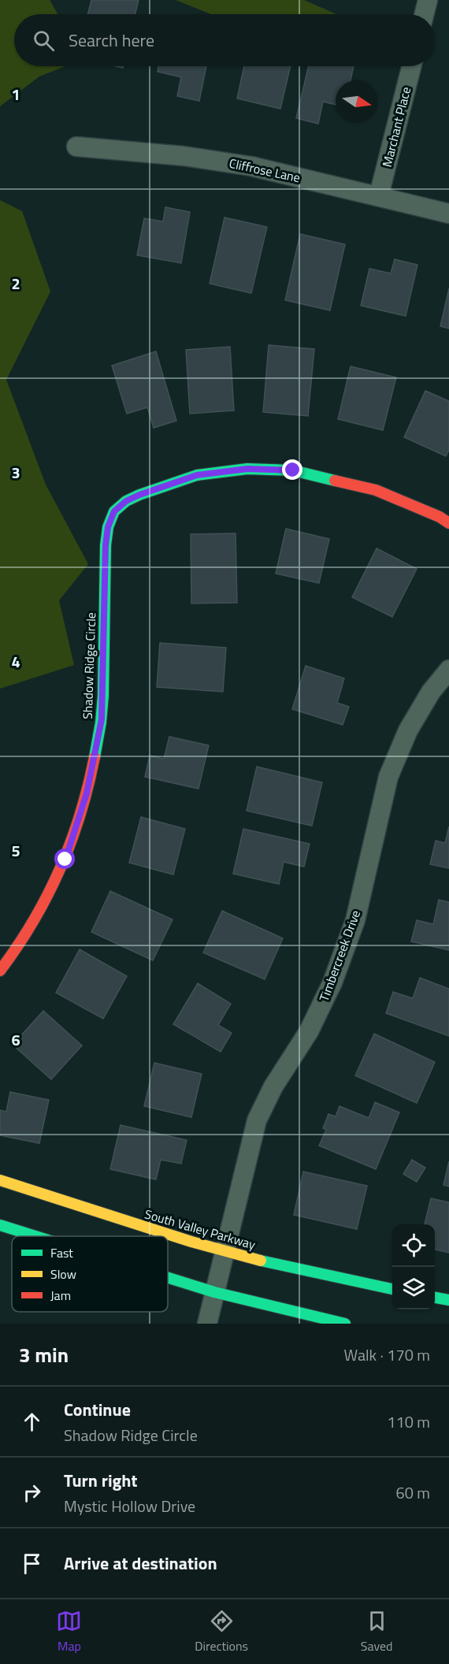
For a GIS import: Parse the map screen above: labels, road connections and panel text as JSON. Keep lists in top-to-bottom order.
{
  "streets": {
    "street": [
      "Marchant Place",
      "Cliffrose Lane",
      "Shadow Ridge Circle",
      "Timbercreek Drive",
      "South Valley Parkway"
    ]
  },
  "crossings": [
    ["Marchant Place", "Cliffrose Lane"],
    ["Timbercreek Drive", "South Valley Parkway"]
  ],
  "legend": ["Fast", "Slow", "Jam"],
  "north": "right",
  "page": {
    "search": "Search here",
    "heading": ["3 min", "Walk · 170 m"],
    "list": [
      ["Continue", "Shadow Ridge Circle", "110 m"],
      ["Turn right", "Mystic Hollow Drive", "60 m"],
      "Arrive at destination"
    ],
    "nav": ["Map", "Directions", "Saved"]
  },
  "grid": {
    "rows": [
      "1",
      "2",
      "3",
      "4",
      "5",
      "6"
    ]
  }
}
